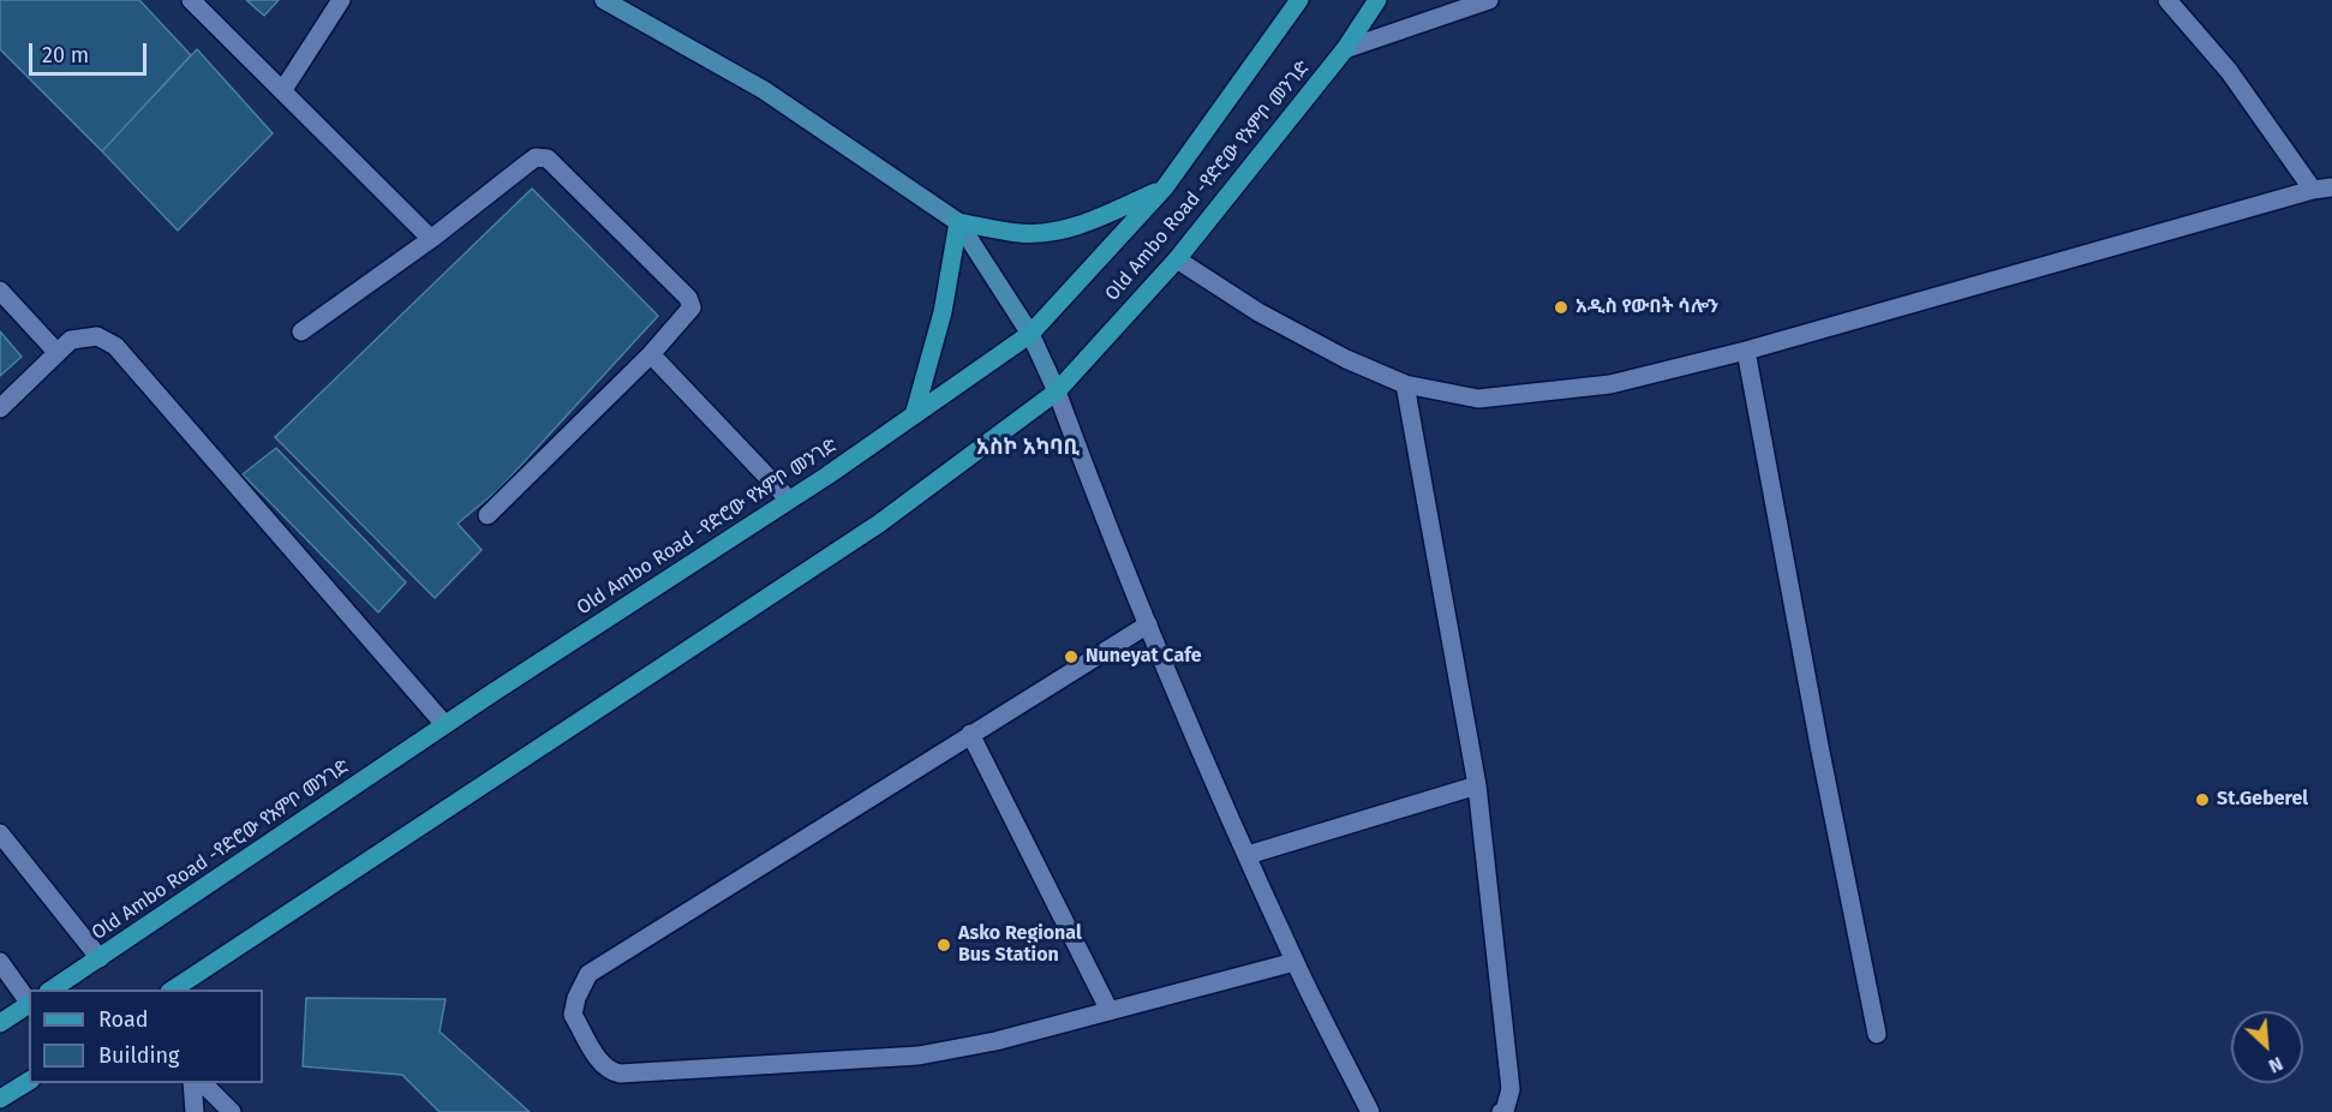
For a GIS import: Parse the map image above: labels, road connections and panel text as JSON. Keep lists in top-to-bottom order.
{
  "streets": {
    "main road": ["Old Ambo Road -የድሮው የአምቦ መንገድ"]
  },
  "districts": ["አስኮ አካባቢ"],
  "places": [
    "አዲስ የውበት ሳሎን",
    "Nuneyat Cafe",
    "St.Geberel",
    "Asko Regional Bus Station"
  ],
  "legend": ["Road", "Building"],
  "scale_bar": "20 m",
  "north": "bottom right"
}
